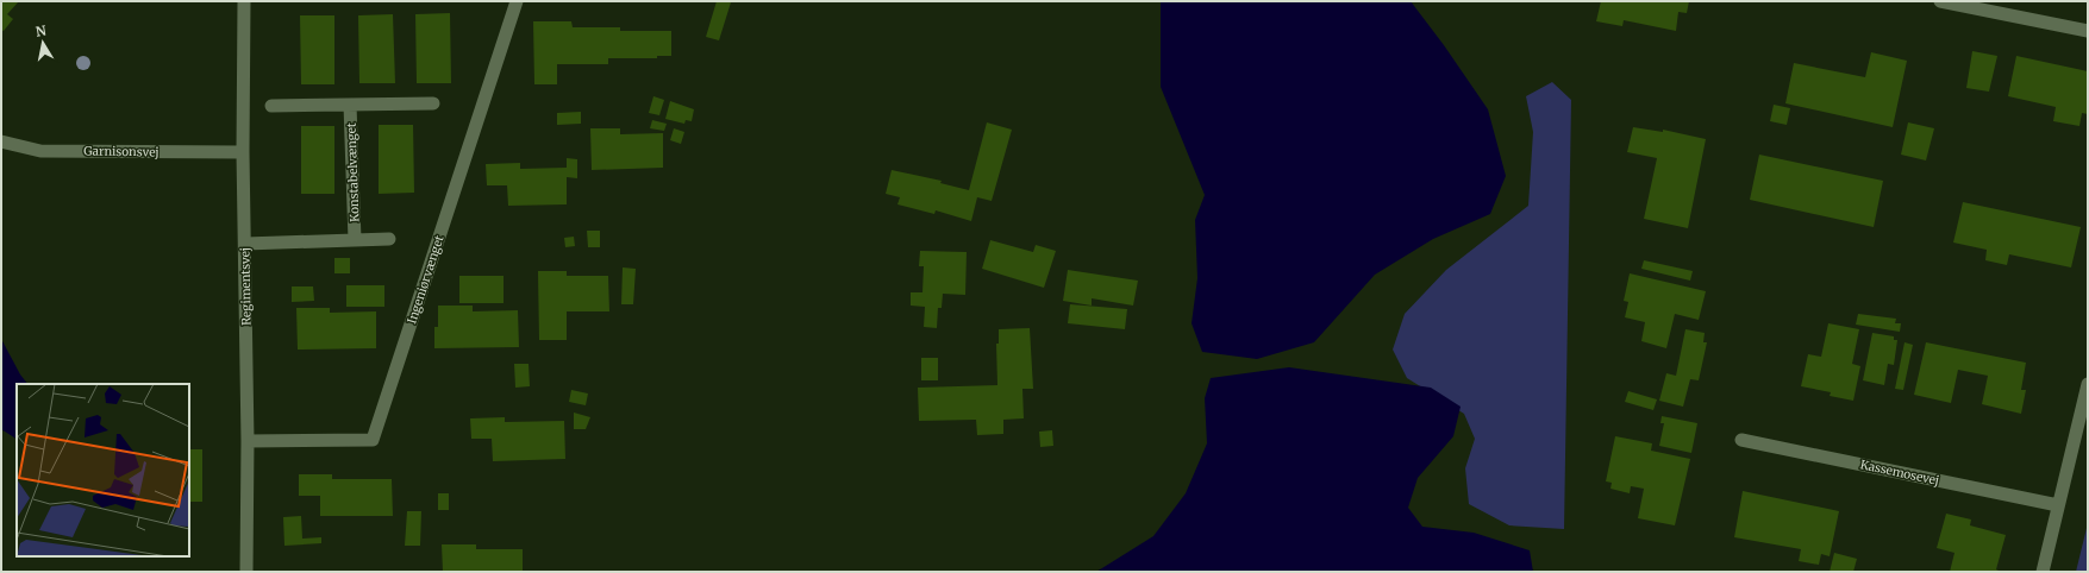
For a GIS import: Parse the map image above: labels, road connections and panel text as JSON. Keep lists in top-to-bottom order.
{
  "streets": {
    "street": [
      "Garnisonsvej",
      "Konstabelvænget",
      "Ingeniørvænget",
      "Regimentsvej",
      "Kassemosevej"
    ]
  },
  "crossings": [
    ["Garnisonsvej", "Regimentsvej"],
    ["Ingeniørvænget", "Regimentsvej"]
  ],
  "north": "top"
}
